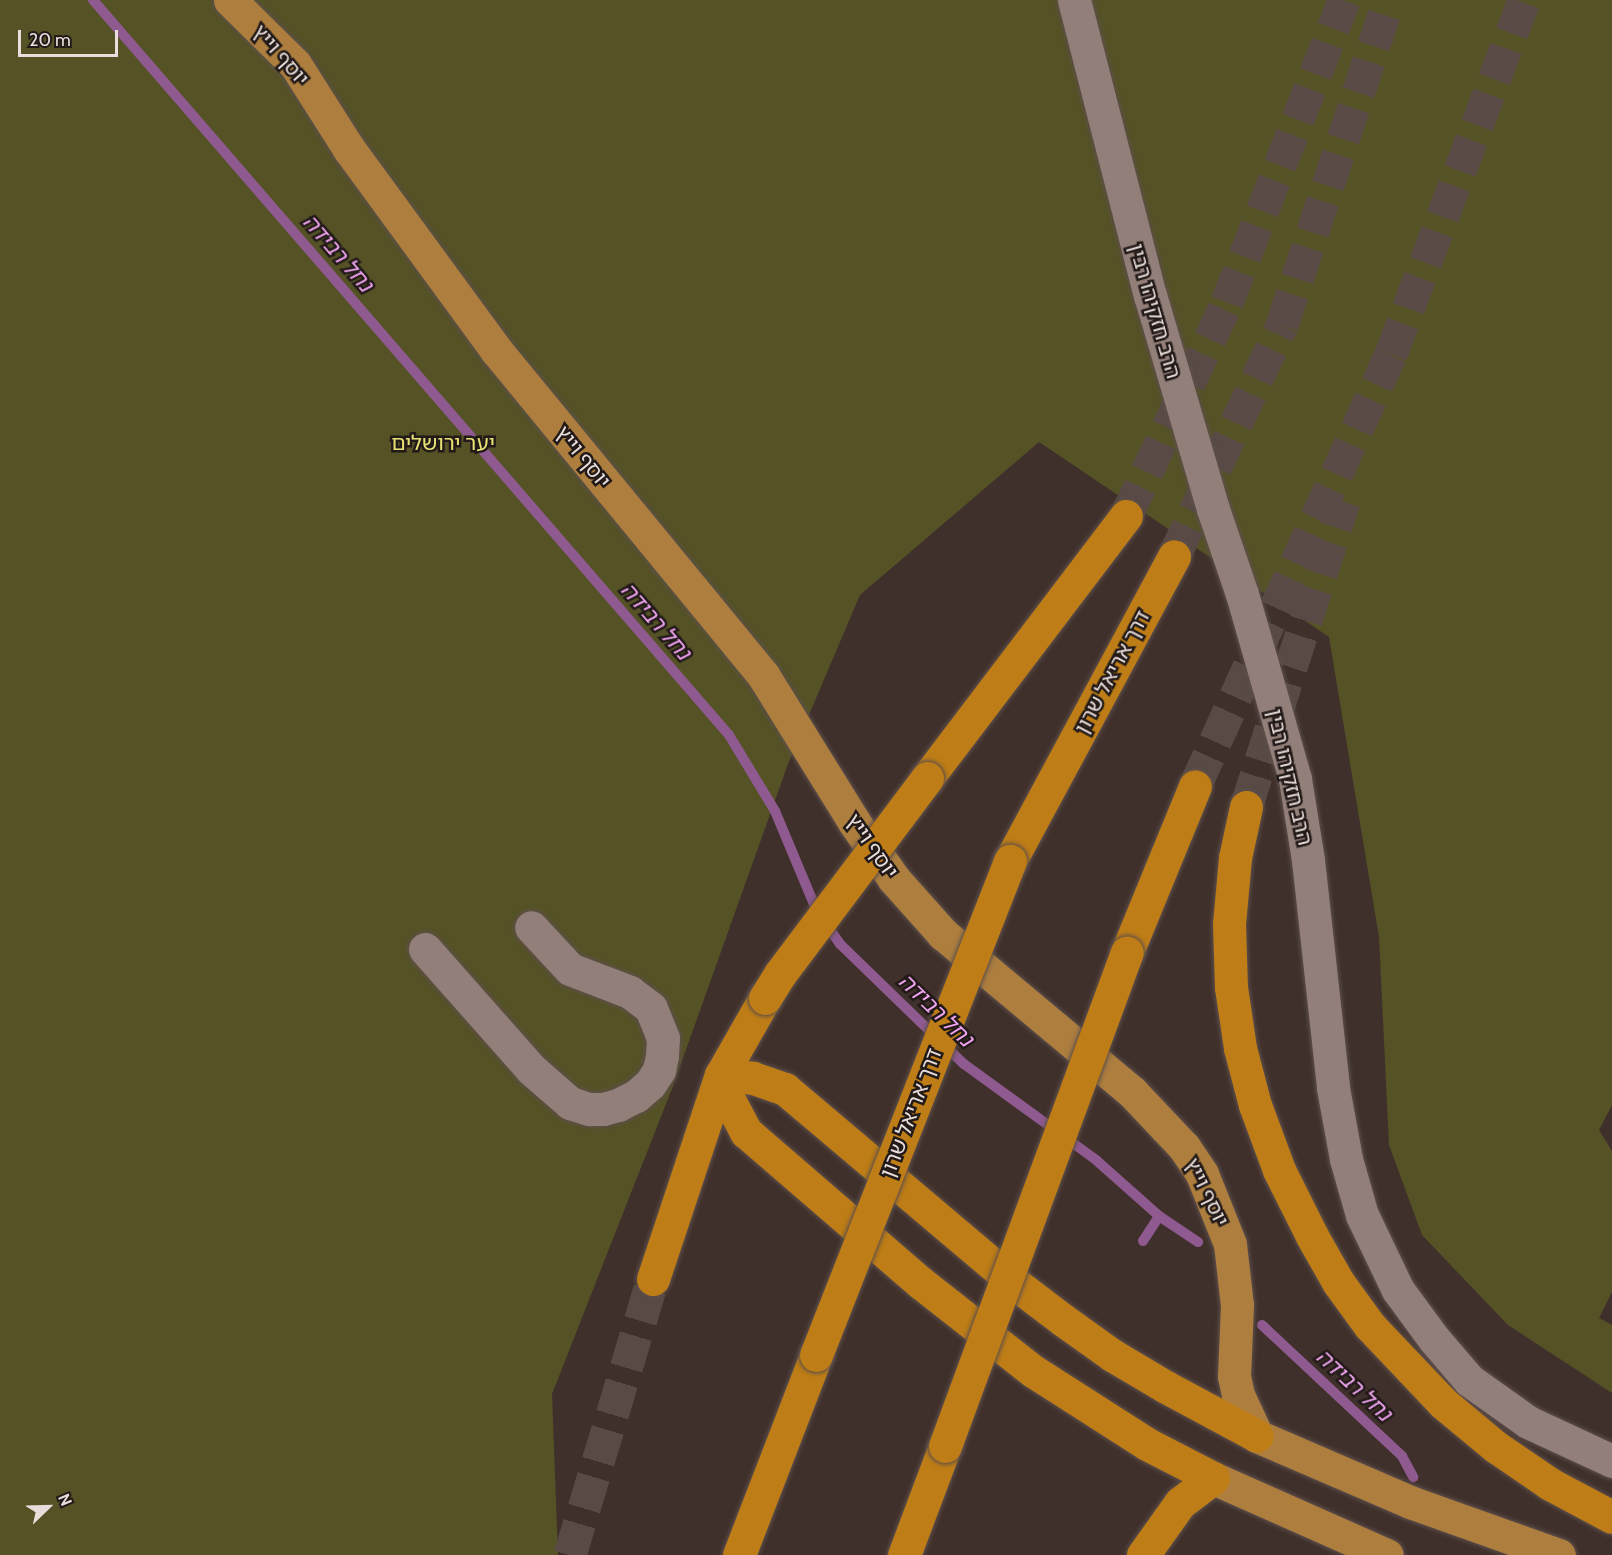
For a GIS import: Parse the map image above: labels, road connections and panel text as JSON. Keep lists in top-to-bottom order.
{
  "streets": {
    "highway": ["דרך אריאל שרון"],
    "main road": ["יוסף וייץ"],
    "street": ["הרב חזקיהו רבין"]
  },
  "water": ["נחל רבידה"],
  "parks": ["יער ירושלים"],
  "scale_bar": "20 m",
  "north": "top right"
}
